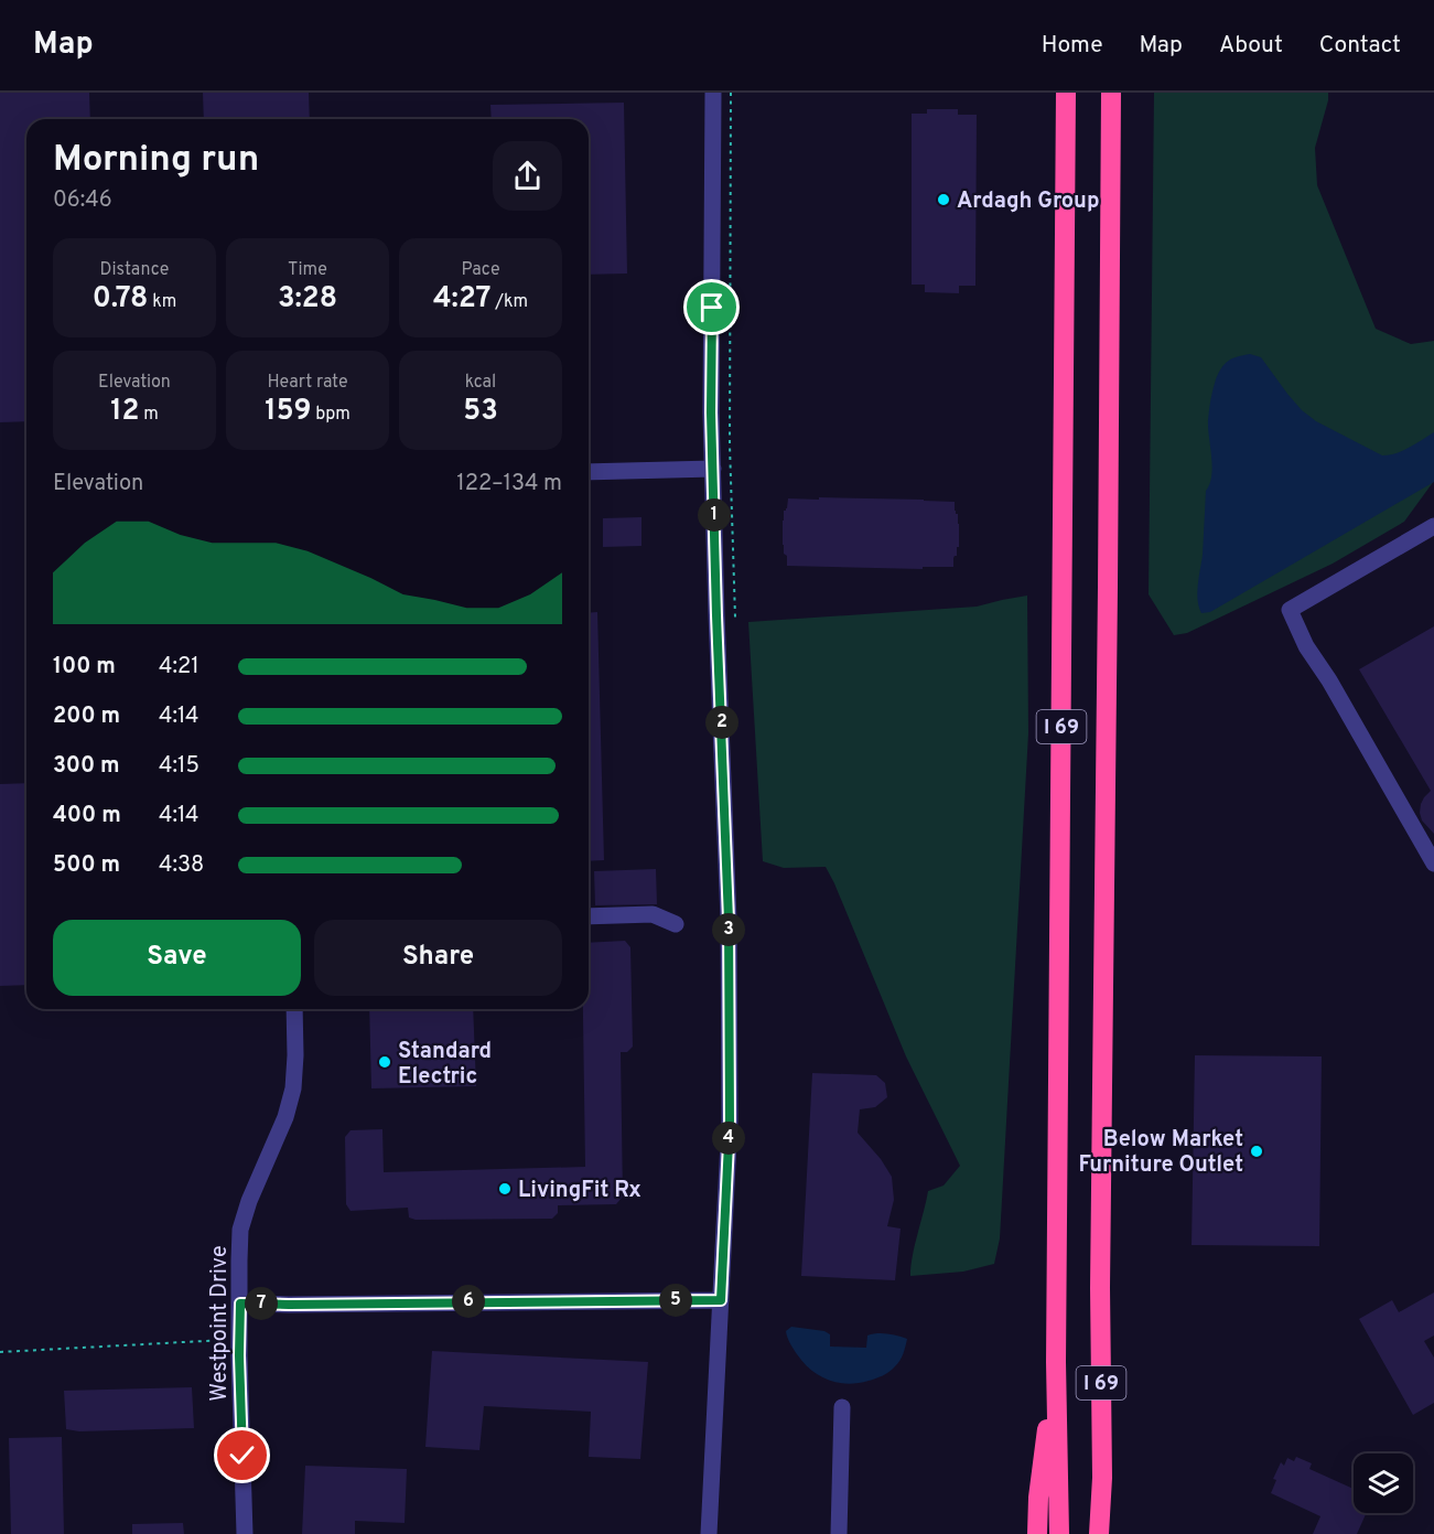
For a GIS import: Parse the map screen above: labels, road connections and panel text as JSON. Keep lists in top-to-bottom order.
{
  "streets": {
    "highway": ["I 69"],
    "street": ["Westpoint Drive"]
  },
  "places": [
    "Ardagh Group",
    "Standard Electric",
    "Below Market Furniture Outlet",
    "LivingFit Rx"
  ],
  "page": {
    "header": "Map",
    "nav": [
      "Home",
      "Map",
      "About",
      "Contact"
    ],
    "heading": ["Morning run", "06:46"],
    "stats": [
      ["Distance", "0.78 km"],
      ["Time", "3:28"],
      ["Pace", "4:27 /km"],
      ["Elevation", "12 m"],
      ["Heart rate", "159 bpm"],
      ["kcal", "53"]
    ],
    "chart": ["Elevation", "122–134 m"],
    "pins": [
      "1",
      "2",
      "3",
      "4",
      "5",
      "6",
      "7"
    ],
    "list": [
      {
        "name": "100 m",
        "note": "4:21"
      },
      {
        "name": "200 m",
        "note": "4:14"
      },
      {
        "name": "300 m",
        "note": "4:15"
      },
      {
        "name": "400 m",
        "note": "4:14"
      },
      {
        "name": "500 m",
        "note": "4:38"
      }
    ],
    "buttons": ["Save", "Share"]
  }
}
